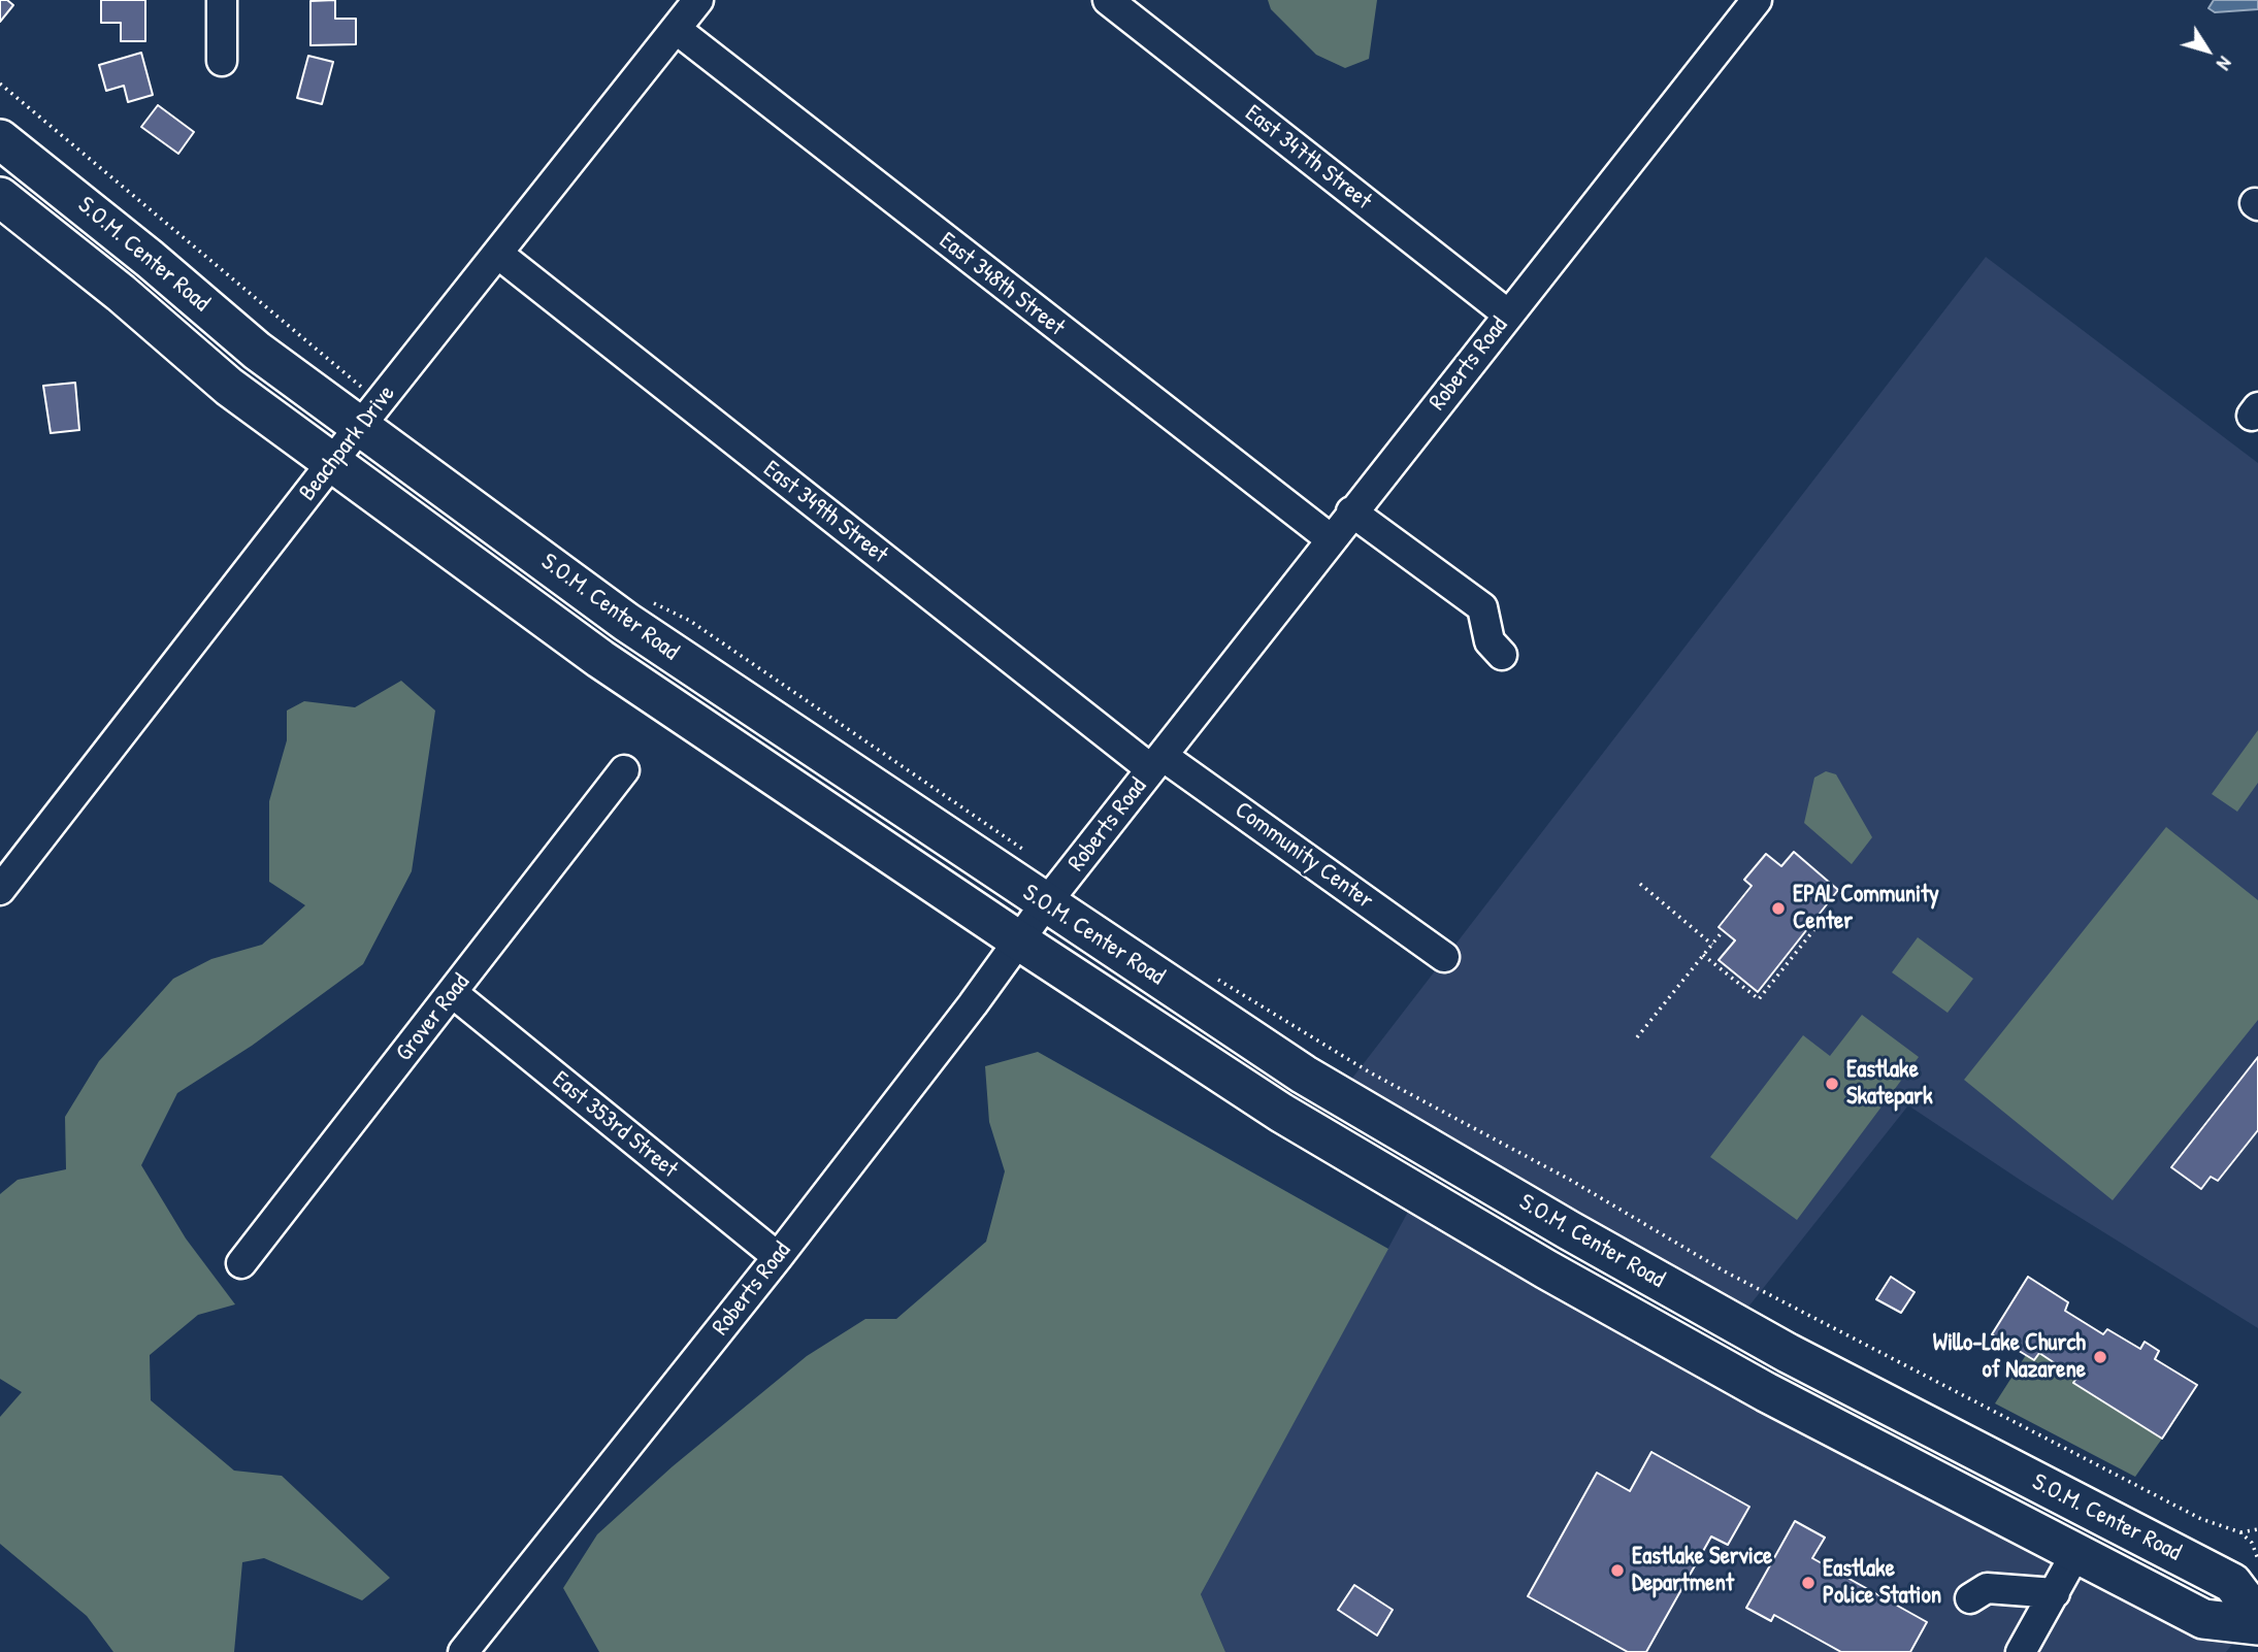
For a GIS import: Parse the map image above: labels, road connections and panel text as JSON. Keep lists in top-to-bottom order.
{
  "streets": {
    "main road": ["S.O.M. Center Road"],
    "street": [
      "East 347th Street",
      "East 348th Street",
      "Roberts Road",
      "Beachpark Drive",
      "East 349th Street",
      "Community Center",
      "Grover Road",
      "East 353rd Street"
    ]
  },
  "crossings": [
    ["East 347th Street", "Roberts Road"],
    ["S.O.M. Center Road", "Roberts Road"],
    ["S.O.M. Center Road", "Beachpark Drive"],
    ["East 348th Street", "Roberts Road"],
    ["East 348th Street", "Beachpark Drive"],
    ["Roberts Road", "East 349th Street"],
    ["Roberts Road", "Community Center"],
    ["Roberts Road", "East 353rd Street"],
    ["Beachpark Drive", "East 349th Street"],
    ["East 349th Street", "Community Center"],
    ["Grover Road", "East 353rd Street"]
  ],
  "places": [
    "EPAL Community Center",
    "Eastlake Skatepark",
    "Willo-Lake Church of Nazarene",
    "Eastlake Service Department",
    "Eastlake Police Station"
  ],
  "north": "bottom right"
}
